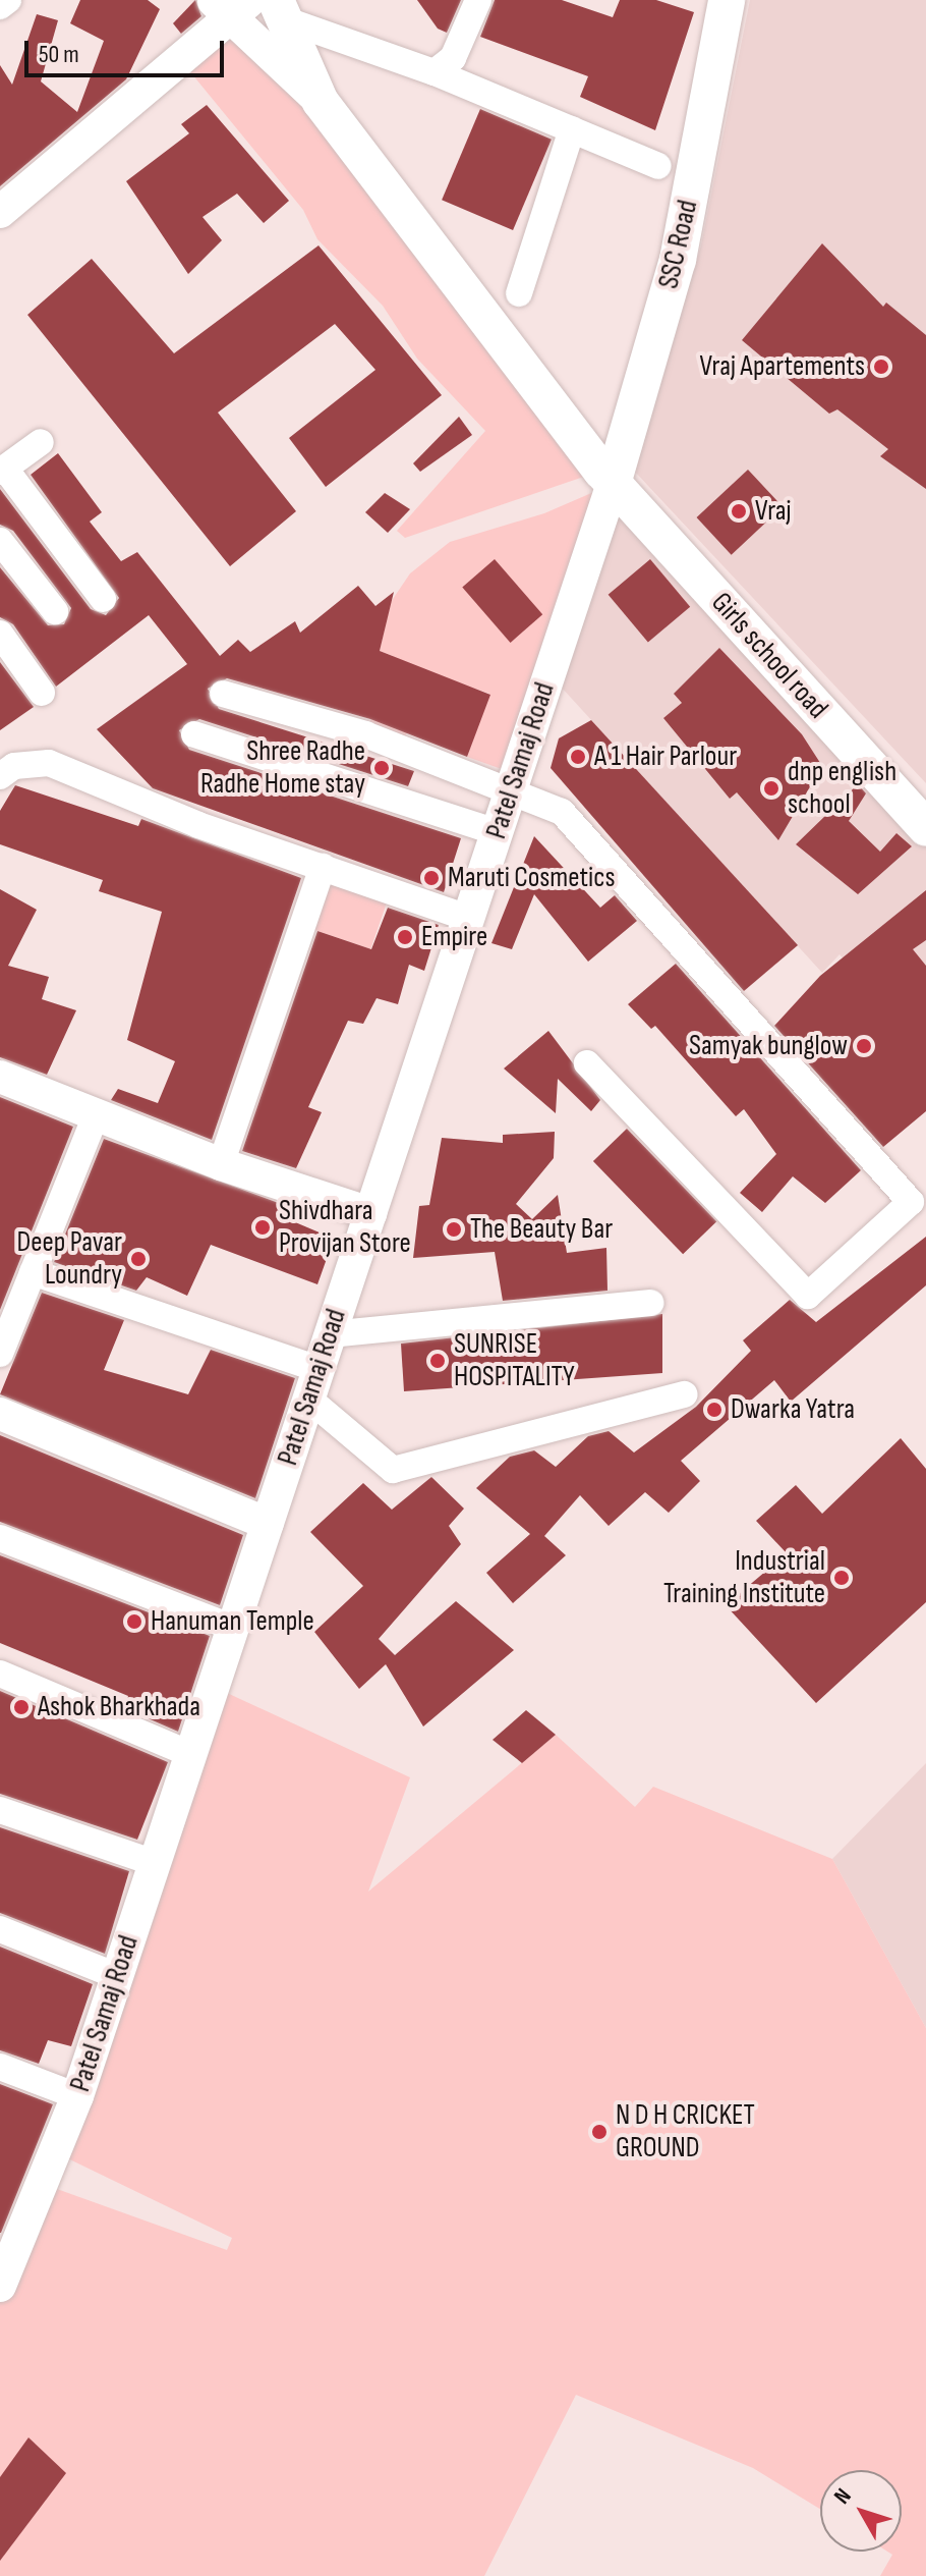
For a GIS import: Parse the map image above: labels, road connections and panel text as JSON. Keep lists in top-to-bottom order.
{
  "streets": {
    "main road": ["SSC Road", "Girls school road"],
    "street": ["Patel Samaj Road"]
  },
  "crossings": [
    ["SSC Road", "Girls school road"],
    ["SSC Road", "Patel Samaj Road"],
    ["Girls school road", "Patel Samaj Road"]
  ],
  "places": [
    "Vraj Apartements",
    "Vraj",
    "A 1 Hair Parlour",
    "Shree Radhe Radhe Home stay",
    "dnp english school",
    "Maruti Cosmetics",
    "Empire",
    "Samyak bunglow",
    "Shivdhara Provijan Store",
    "The Beauty Bar",
    "Deep Pavar Loundry",
    "SUNRISE HOSPITALITY",
    "Dwarka Yatra",
    "Industrial Training Institute",
    "Hanuman Temple",
    "Ashok Bharkhada",
    "N D H CRICKET GROUND"
  ],
  "scale_bar": "50 m",
  "north": "top left"
}
